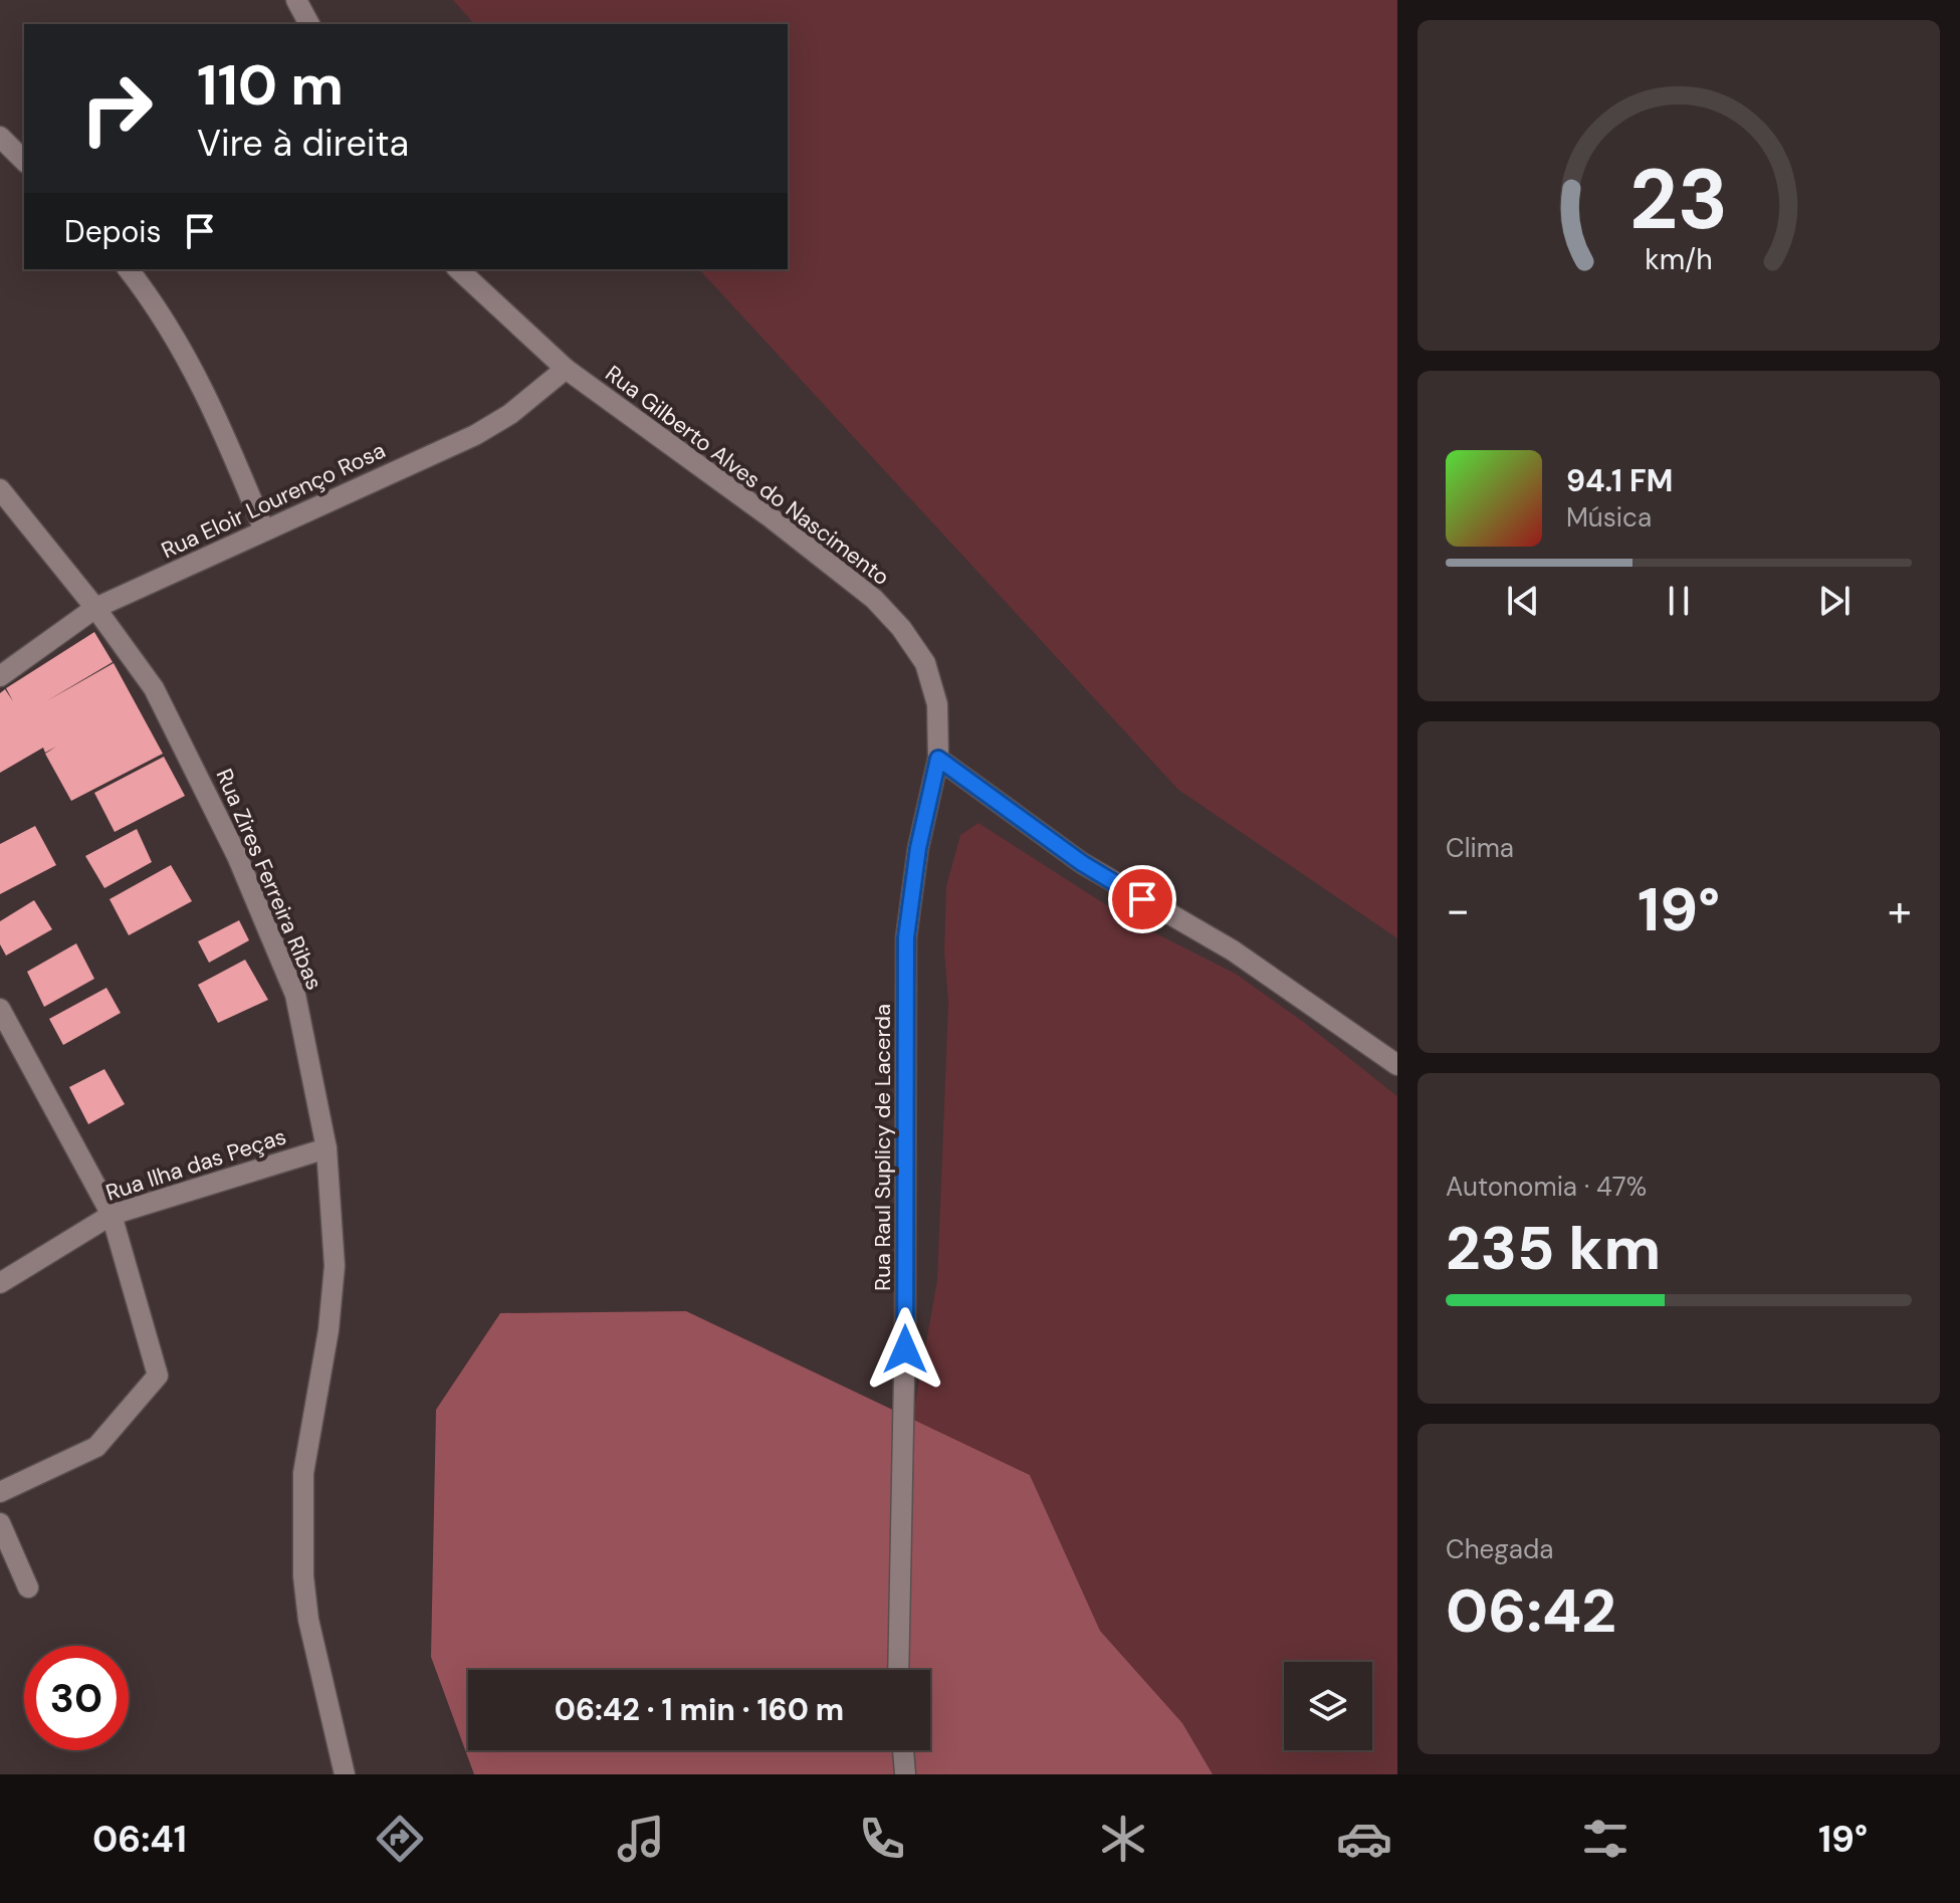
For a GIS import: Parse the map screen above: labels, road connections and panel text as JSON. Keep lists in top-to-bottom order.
{
  "streets": {
    "street": [
      "Rua Gilberto Alves do Nascimento",
      "Rua Eloir Lourenço Rosa",
      "Rua Zires Ferreira Ribas",
      "Rua Raul Suplicy de Lacerda",
      "Rua Ilha das Peças"
    ]
  },
  "crossings": [
    ["Rua Gilberto Alves do Nascimento", "Rua Eloir Lourenço Rosa"],
    ["Rua Gilberto Alves do Nascimento", "Rua Raul Suplicy de Lacerda"],
    ["Rua Eloir Lourenço Rosa", "Rua Zires Ferreira Ribas"],
    ["Rua Zires Ferreira Ribas", "Rua Ilha das Peças"]
  ],
  "page": {
    "turn": ["110 m", "Vire à direita"],
    "then": "Depois",
    "song": ["94.1 FM", "Música"],
    "tile": [
      "Clima",
      ["Autonomia · 47%", "235 km"],
      ["Chegada", "06:42"]
    ],
    "heat": ["−", "19°", "+"],
    "limit": "30",
    "trip": "06:42 · 1 min · 160 m",
    "tabs": ["06:41", "19°"],
    "gauge": ["23", "km/h"]
  }
}
